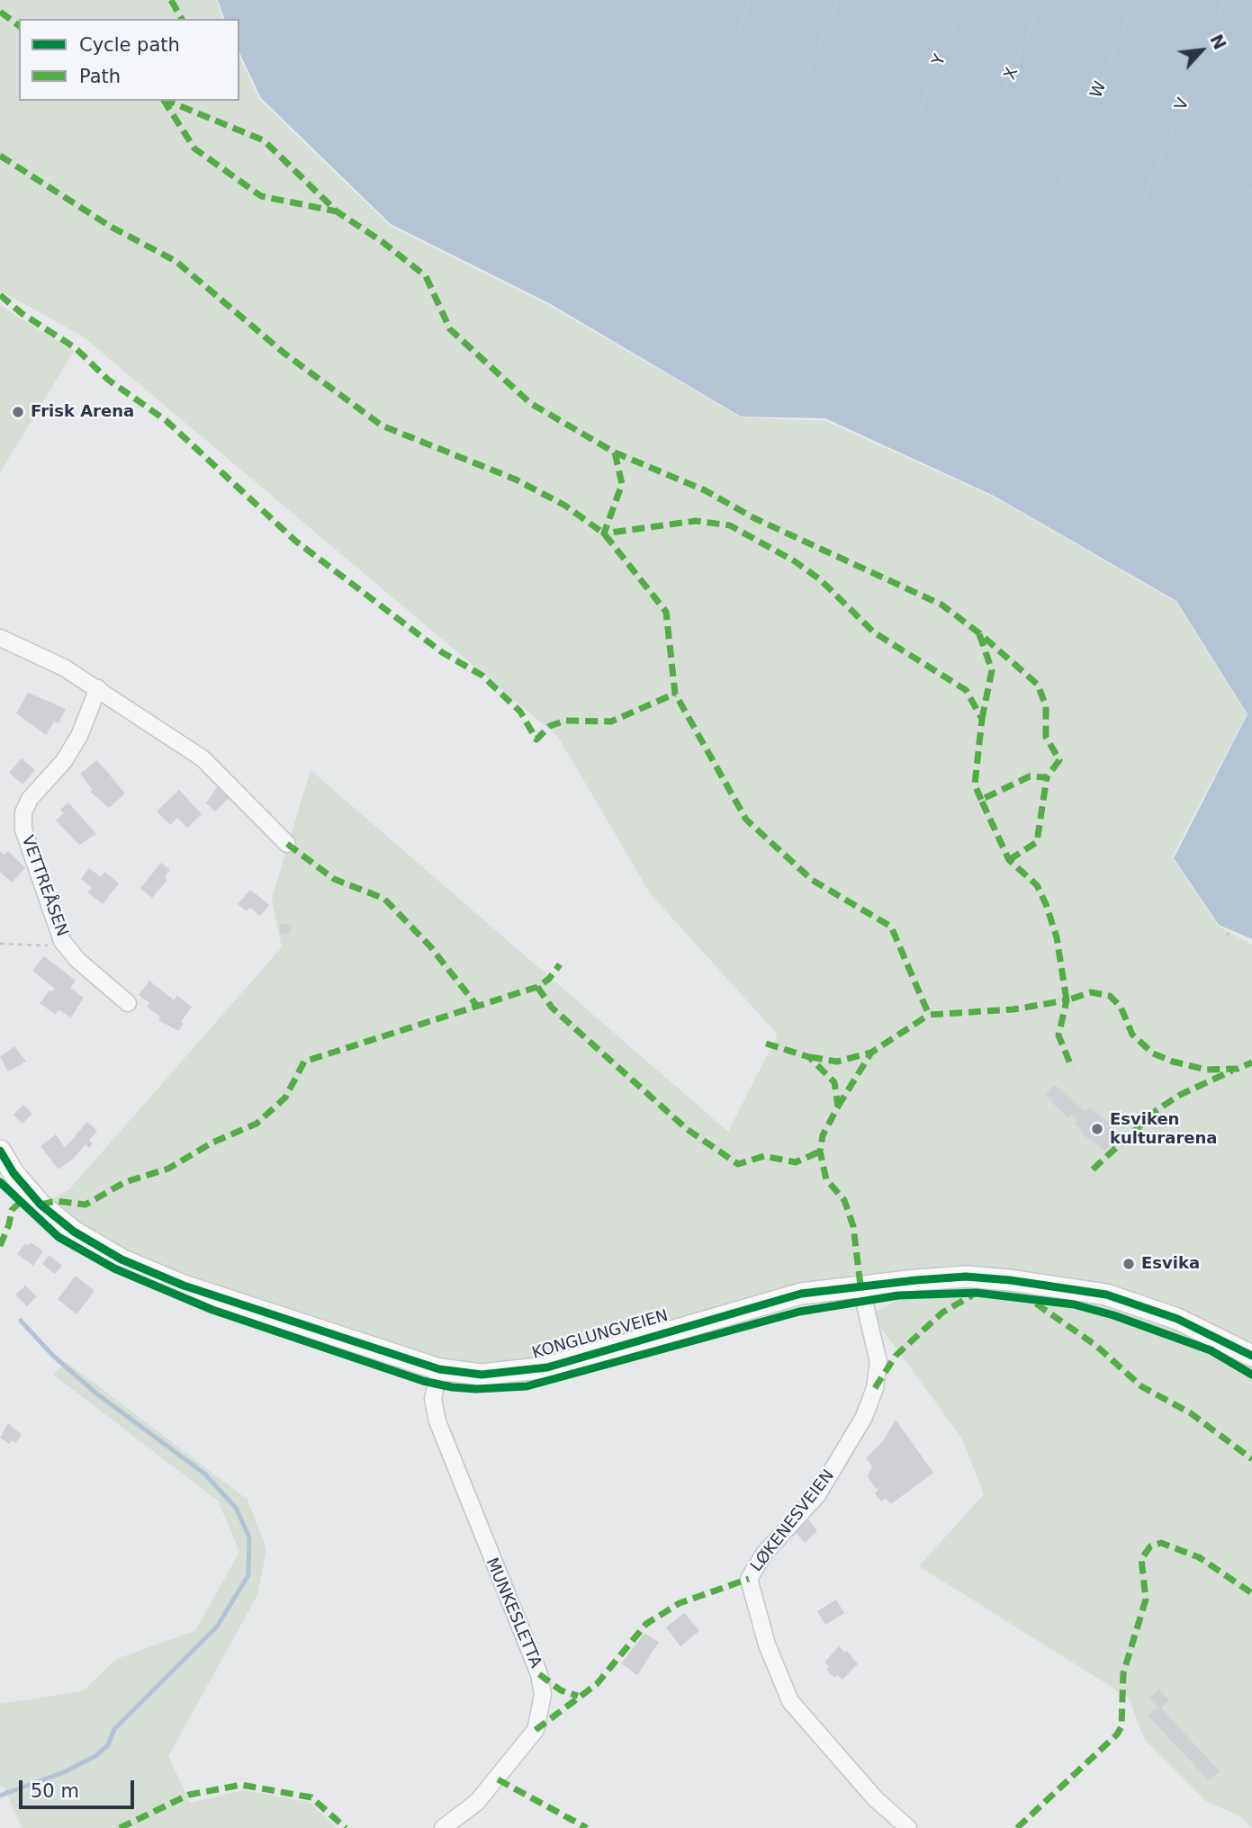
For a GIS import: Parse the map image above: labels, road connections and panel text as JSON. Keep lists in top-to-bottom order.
{
  "streets": {
    "street": [
      "VETTREÅSEN",
      "KONGLUNGVEIEN",
      "LØKENESVEIEN",
      "MUNKESLETTA"
    ],
    "path": [
      "Y",
      "X",
      "W",
      "V"
    ]
  },
  "crossings": [
    ["KONGLUNGVEIEN", "LØKENESVEIEN"],
    ["KONGLUNGVEIEN", "MUNKESLETTA"]
  ],
  "places": ["Frisk Arena", "Esviken kulturarena", "Esvika"],
  "legend": ["Cycle path", "Path"],
  "scale_bar": "50 m",
  "north": "top right"
}
